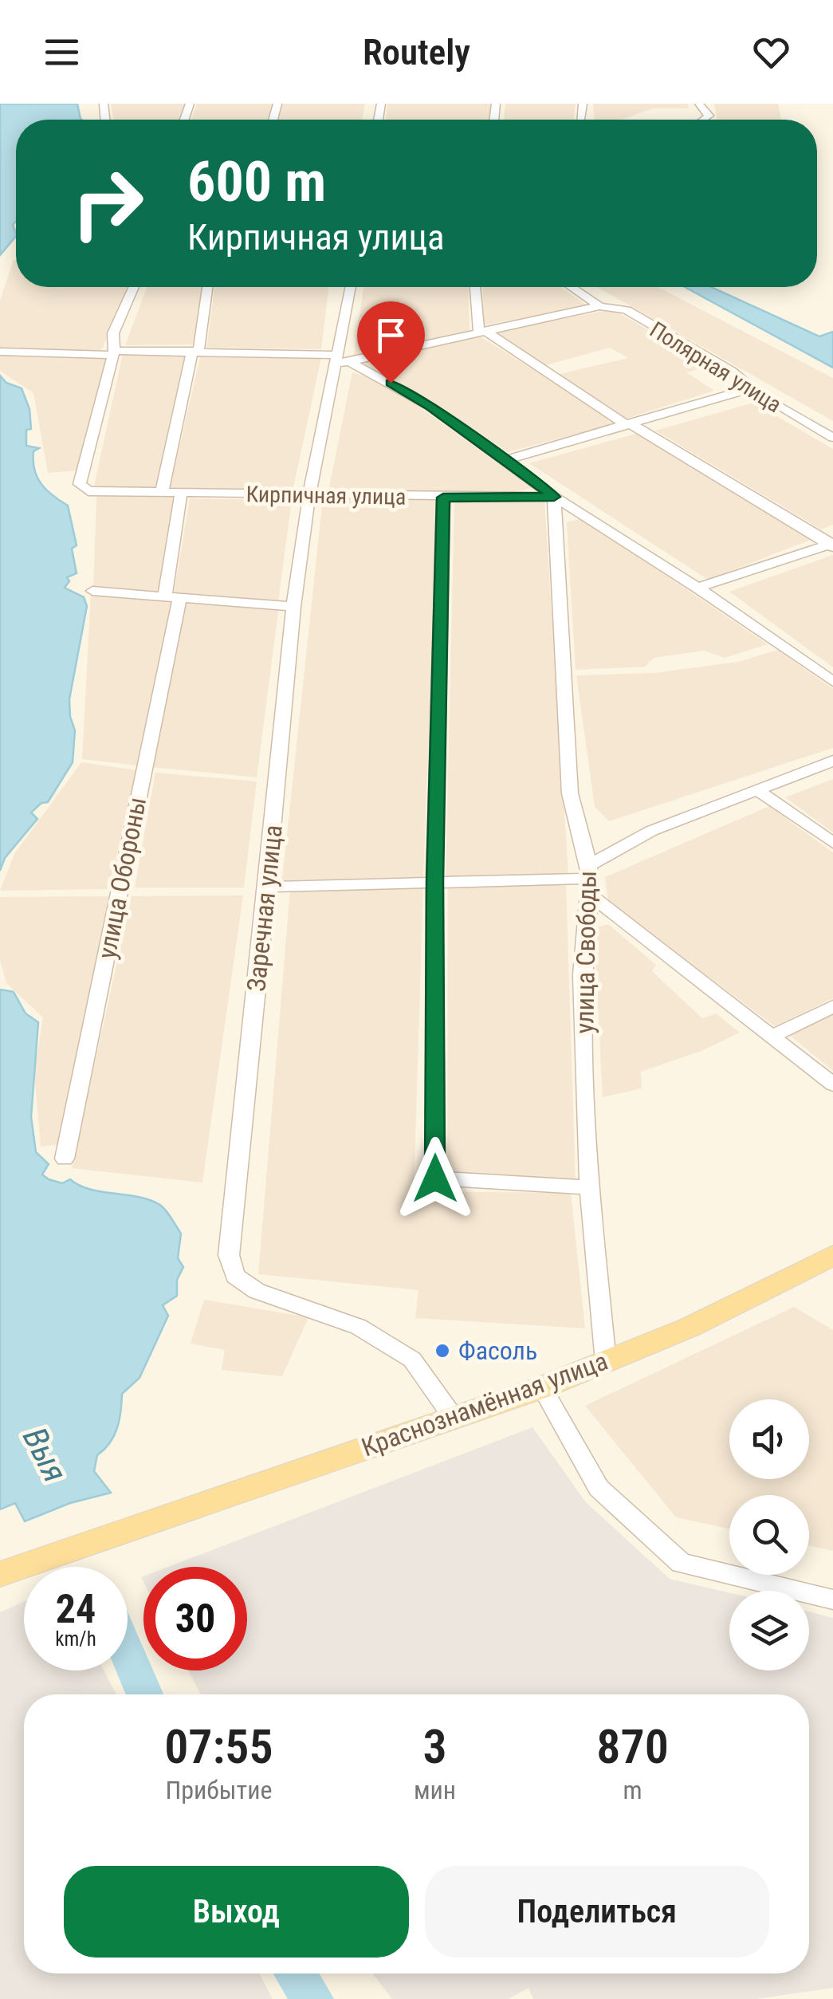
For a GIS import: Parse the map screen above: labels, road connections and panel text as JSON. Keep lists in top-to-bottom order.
{
  "streets": {
    "main road": ["Краснознамённая улица"],
    "street": [
      "Полярная улица",
      "Кирпичная улица",
      "улица Обороны",
      "Заречная улица",
      "улица Свободы"
    ]
  },
  "crossings": [
    ["Кирпичная улица", "улица Обороны"],
    ["Кирпичная улица", "Заречная улица"],
    ["Кирпичная улица", "улица Свободы"],
    ["Заречная улица", "Краснознамённая улица"],
    ["улица Свободы", "Краснознамённая улица"]
  ],
  "water": ["Выя"],
  "places": ["Фасоль"],
  "page": {
    "header": "Routely",
    "turn": ["600 m", "Кирпичная улица"],
    "speed": "24 km/h",
    "limit": "30",
    "eta": [
      "07:55",
      "Прибытие",
      "3",
      "мин",
      "870",
      "m"
    ],
    "buttons": ["Выход", "Поделиться"]
  }
}
